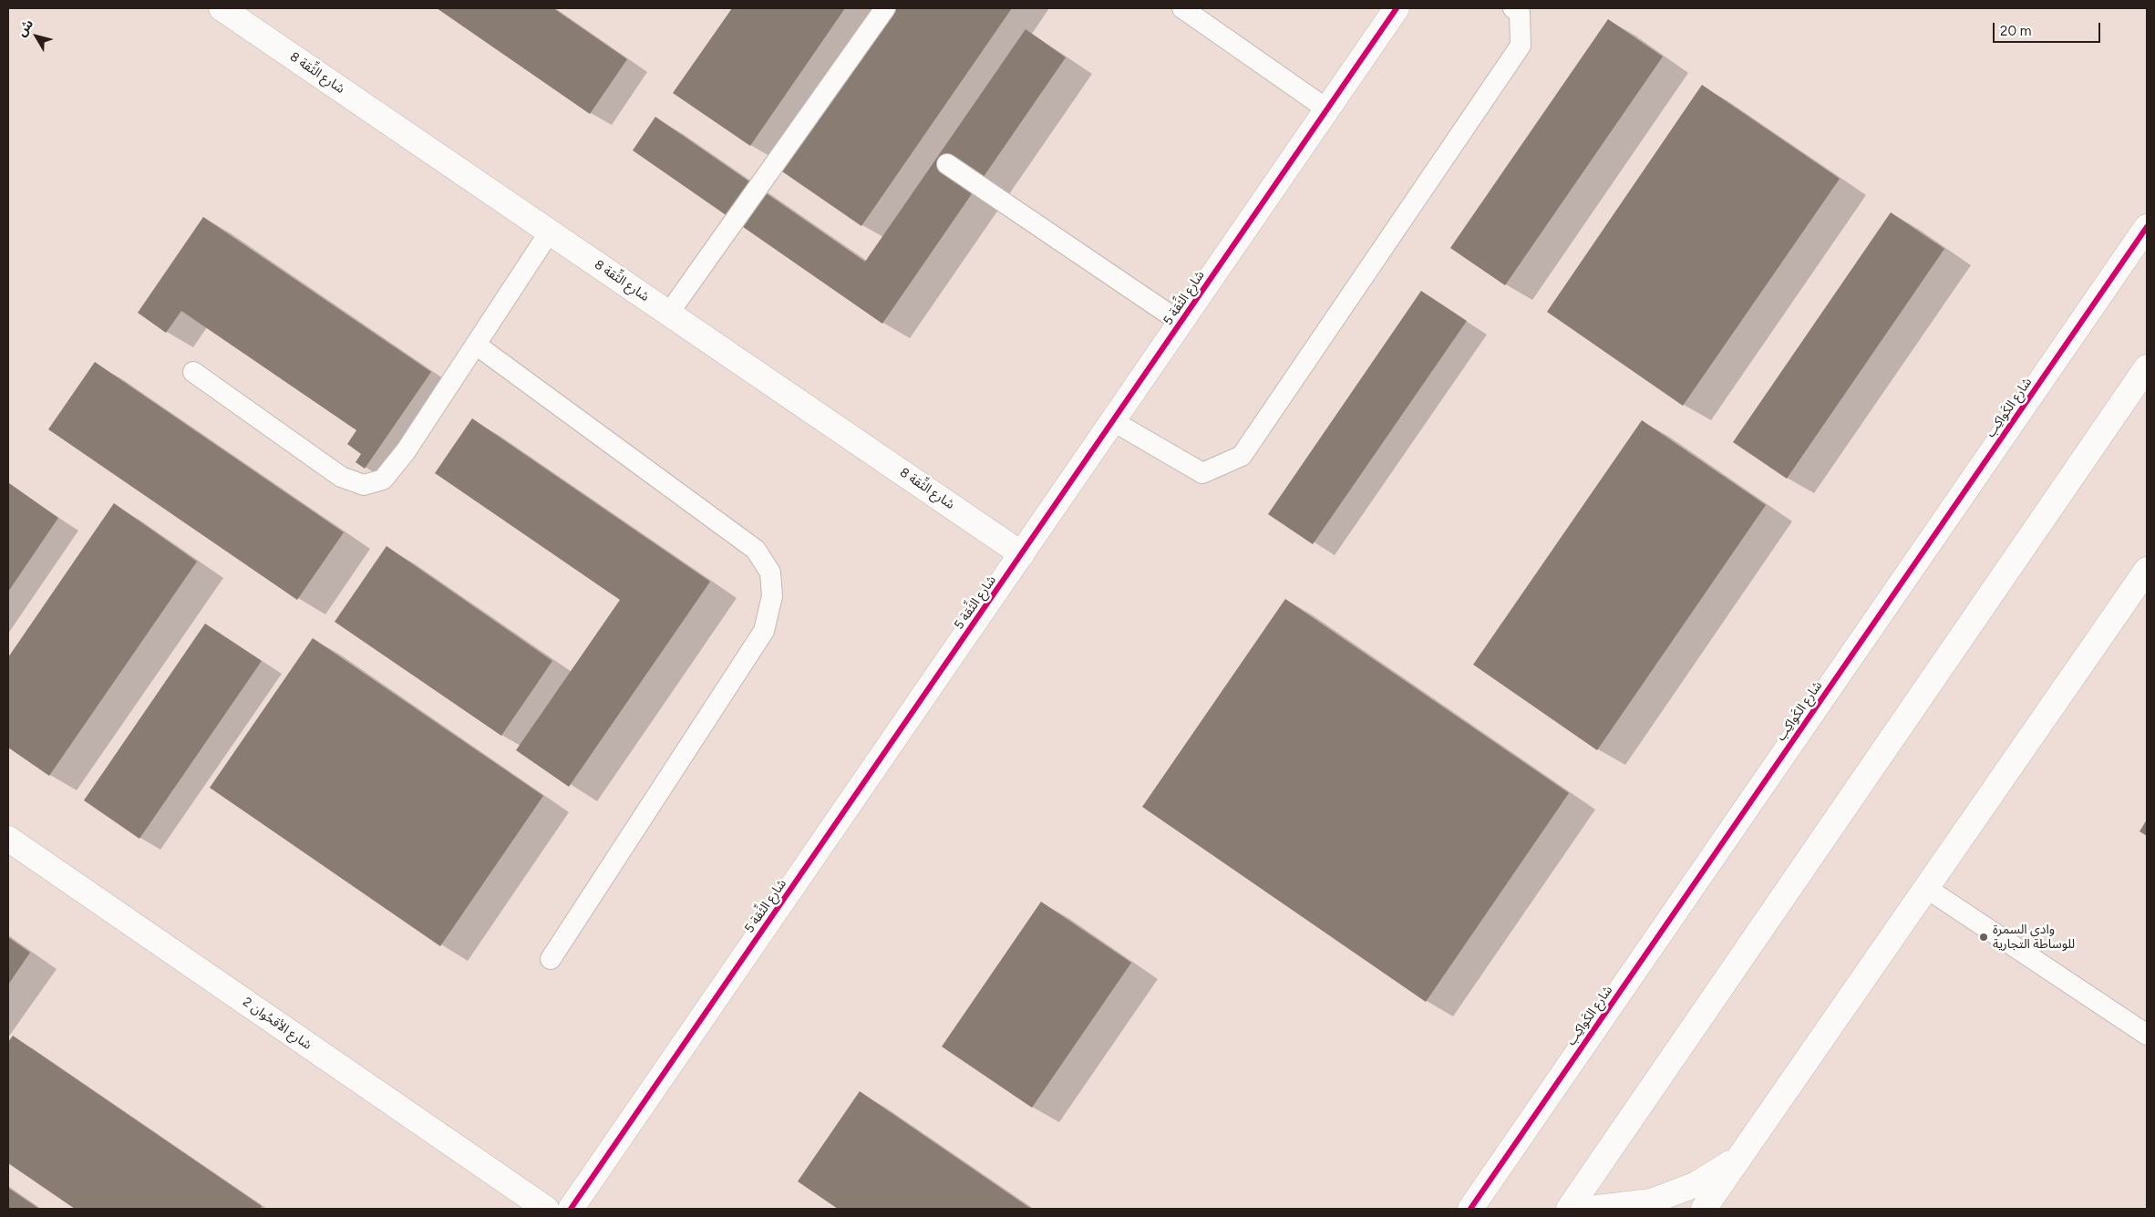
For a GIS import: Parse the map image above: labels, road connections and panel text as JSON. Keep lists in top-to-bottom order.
{
  "streets": {
    "street": [
      "شارع الثِّقة 8",
      "شارع الثِّقة 5",
      "شارع الكَواكِب",
      "شارع الأقحُوان 2"
    ]
  },
  "crossings": [
    ["شارع الثِّقة 8", "شارع الثِّقة 5"]
  ],
  "places": ["وادي السمرة للوساطة التجارية"],
  "scale_bar": "20 m",
  "north": "top left"
}
